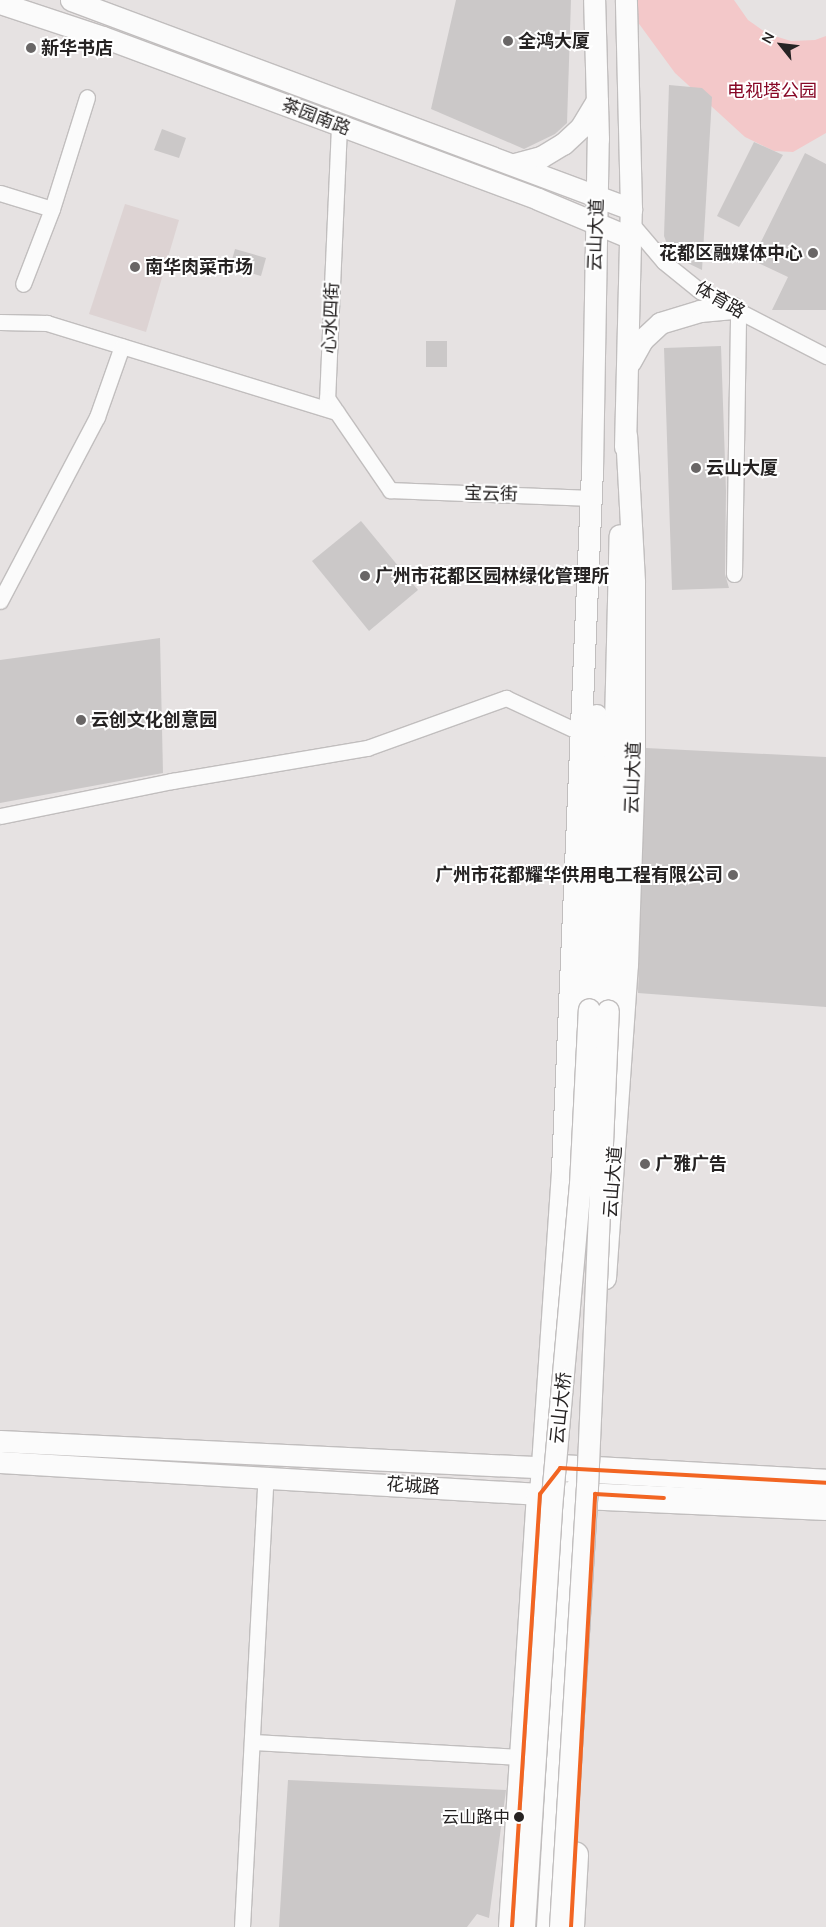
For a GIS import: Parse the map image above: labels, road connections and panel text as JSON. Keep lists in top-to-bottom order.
{
  "streets": {
    "highway": ["云山大道", "花城路"],
    "main road": ["茶园南路", "云山大桥"],
    "street": ["体育路", "心水四街", "宝云街"]
  },
  "crossings": [
    ["茶园南路", "云山大道"],
    ["茶园南路", "体育路"],
    ["茶园南路", "心水四街"],
    ["云山大道", "体育路"],
    ["云山大道", "宝云街"],
    ["云山大道", "云山大桥"],
    ["云山大道", "花城路"],
    ["心水四街", "宝云街"]
  ],
  "parks": ["电视塔公园"],
  "places": [
    "全鸿大厦",
    "新华书店",
    "花都区融媒体中心",
    "南华肉菜市场",
    "云山大厦",
    "广州市花都区园林绿化管理所",
    "云创文化创意园",
    "广州市花都耀华供用电工程有限公司",
    "广雅广告",
    "云山路中"
  ],
  "north": "top left"
}
